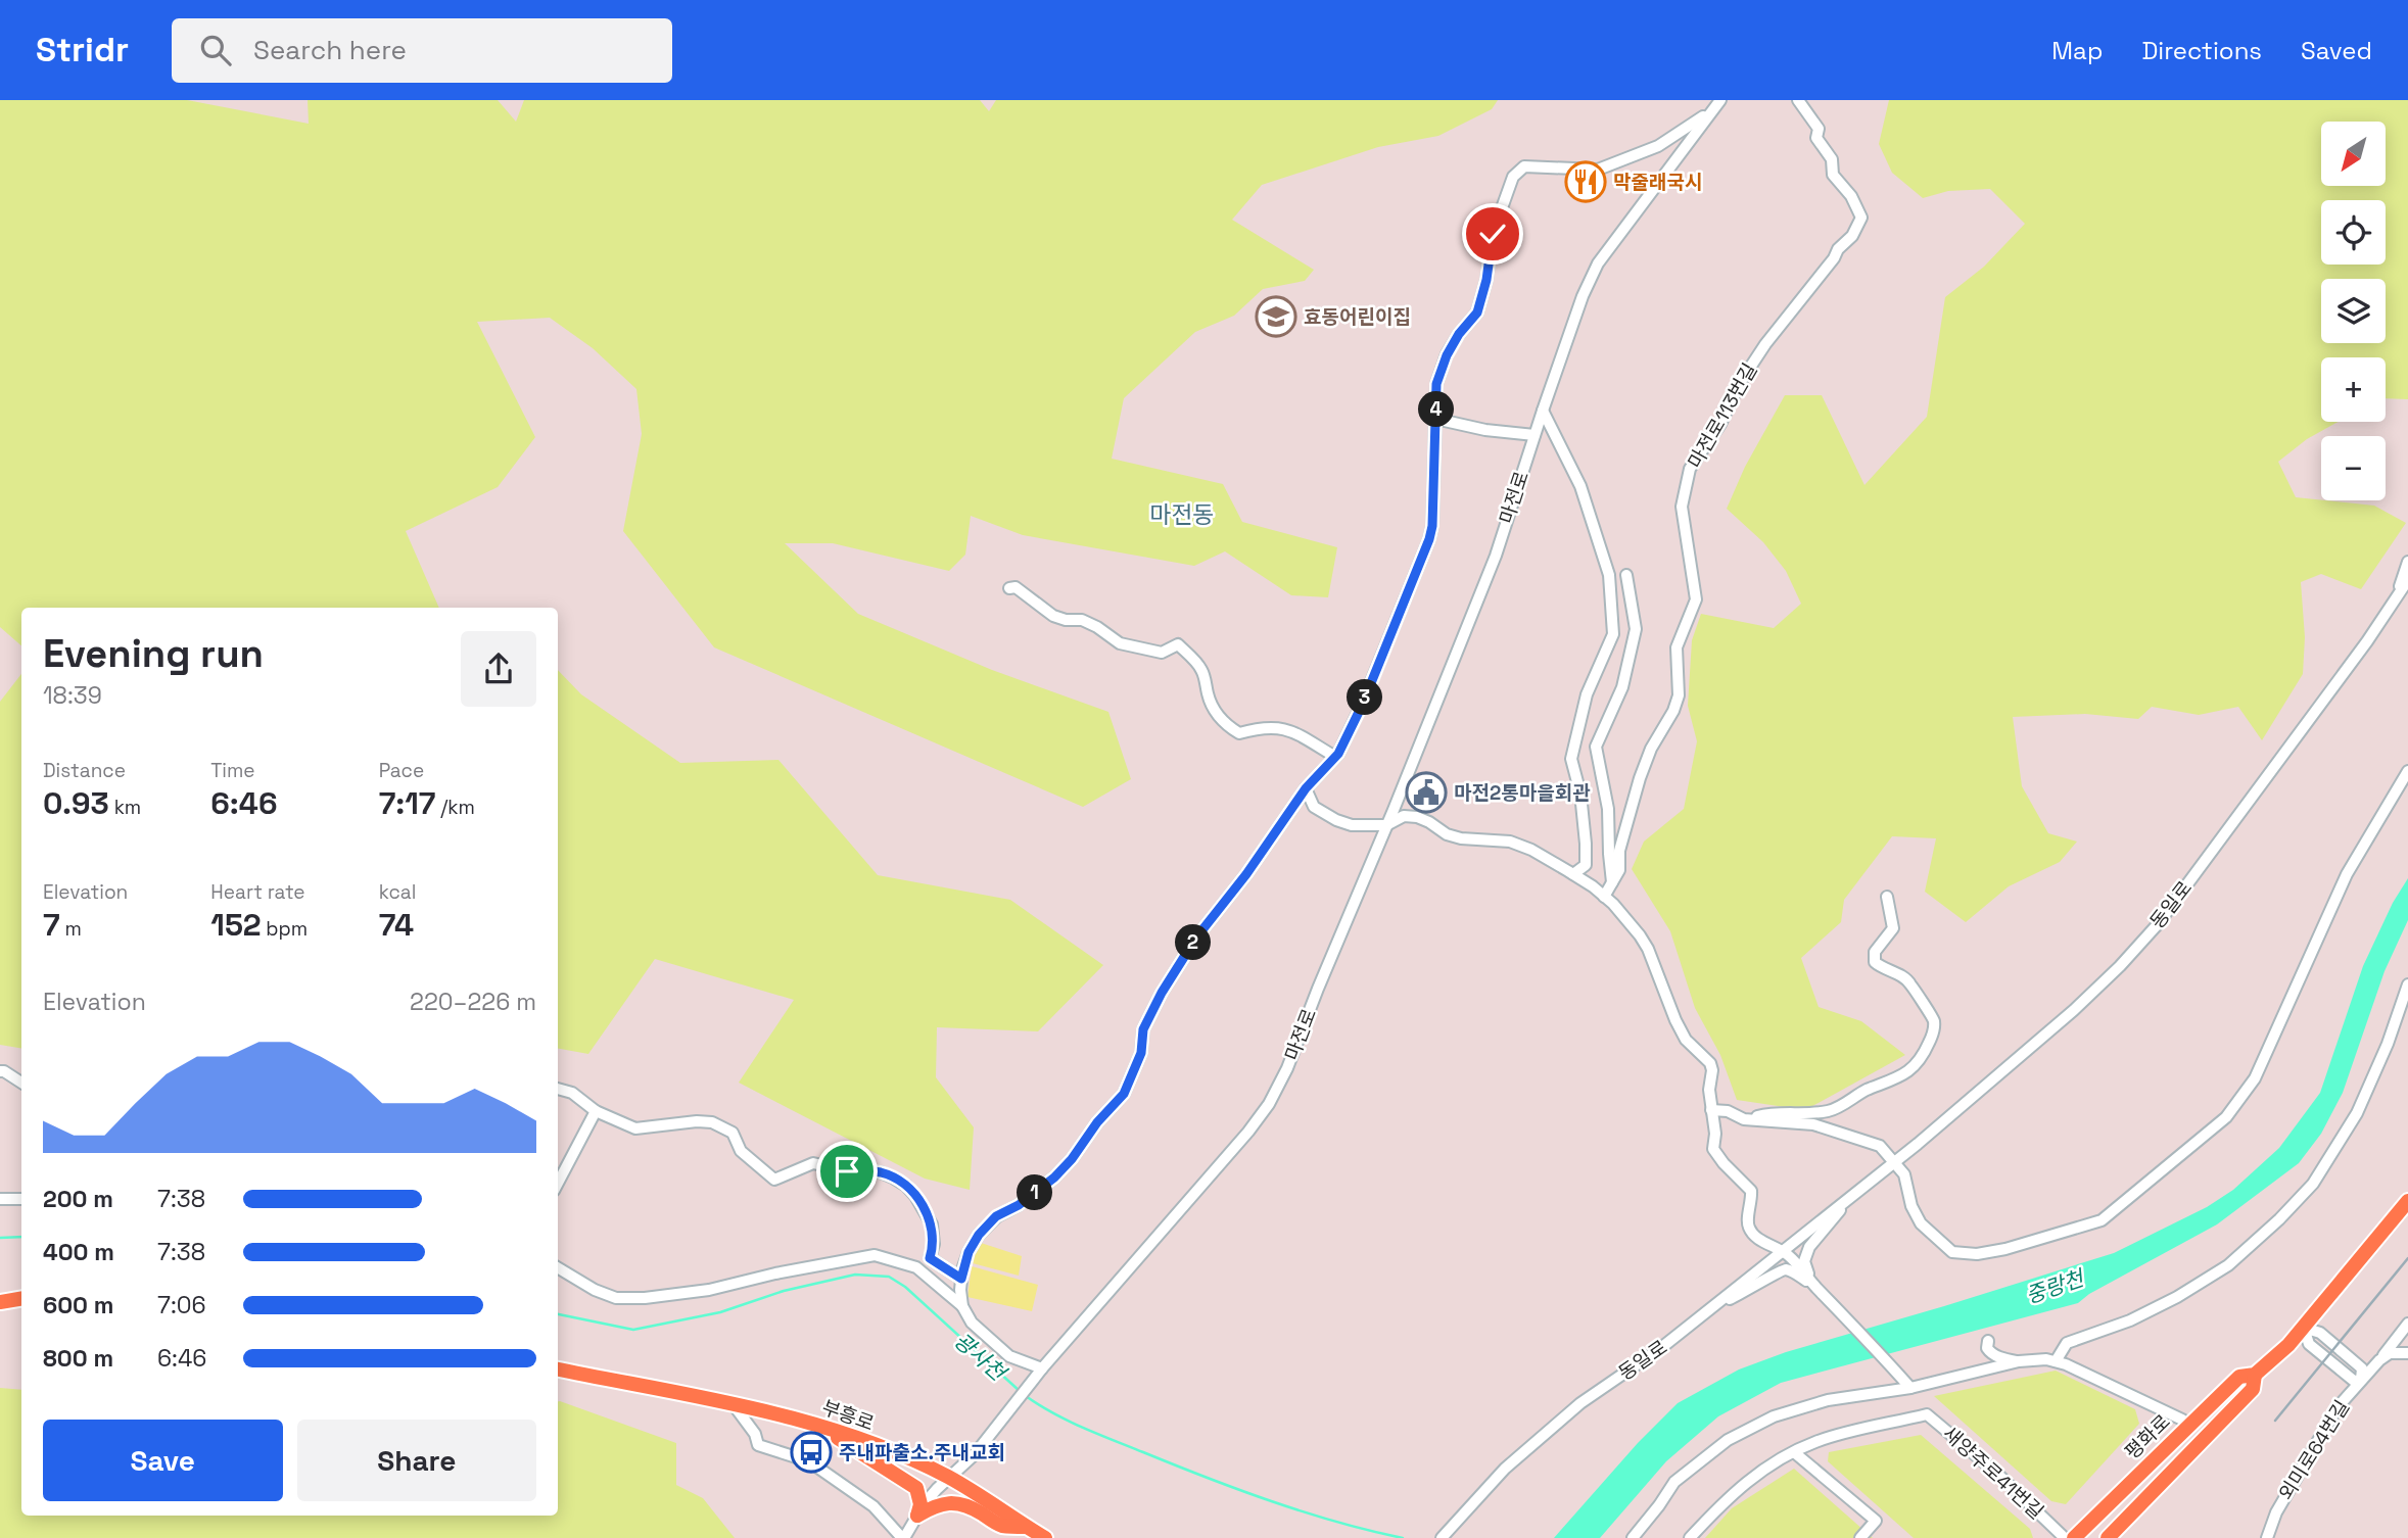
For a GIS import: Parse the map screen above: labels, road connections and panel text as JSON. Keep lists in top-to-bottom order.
{
  "streets": {
    "main road": ["부흥로", "평화로"],
    "street": [
      "마전로113번길",
      "마전로",
      "동일로",
      "외미로64번길",
      "새양주로41번길"
    ]
  },
  "crossings": [
    ["마전로", "부흥로"]
  ],
  "districts": ["마전동"],
  "water": ["중랑천", "광사천"],
  "places": {
    "restaurant": ["막줄래국시"],
    "school or university": ["효동어린이집"],
    "public building": ["마전2통마을회관"],
    "bus stop": ["주내파출소.주내교회"]
  },
  "north": "bottom left",
  "page": {
    "header": "Stridr",
    "search": "Search here",
    "nav": ["Map", "Directions", "Saved"],
    "map_buttons": ["+", "−"],
    "pins": [
      "4",
      "3",
      "2",
      "1"
    ],
    "heading": ["Evening run", "18:39"],
    "stats": [
      ["Distance", "0.93 km"],
      ["Time", "6:46"],
      ["Pace", "7:17 /km"],
      ["Elevation", "7 m"],
      ["Heart rate", "152 bpm"],
      ["kcal", "74"]
    ],
    "chart": ["Elevation", "220–226 m"],
    "list": [
      {
        "name": "200 m",
        "note": "7:38"
      },
      {
        "name": "400 m",
        "note": "7:38"
      },
      {
        "name": "600 m",
        "note": "7:06"
      },
      {
        "name": "800 m",
        "note": "6:46"
      }
    ],
    "buttons": ["Save", "Share"]
  }
}
